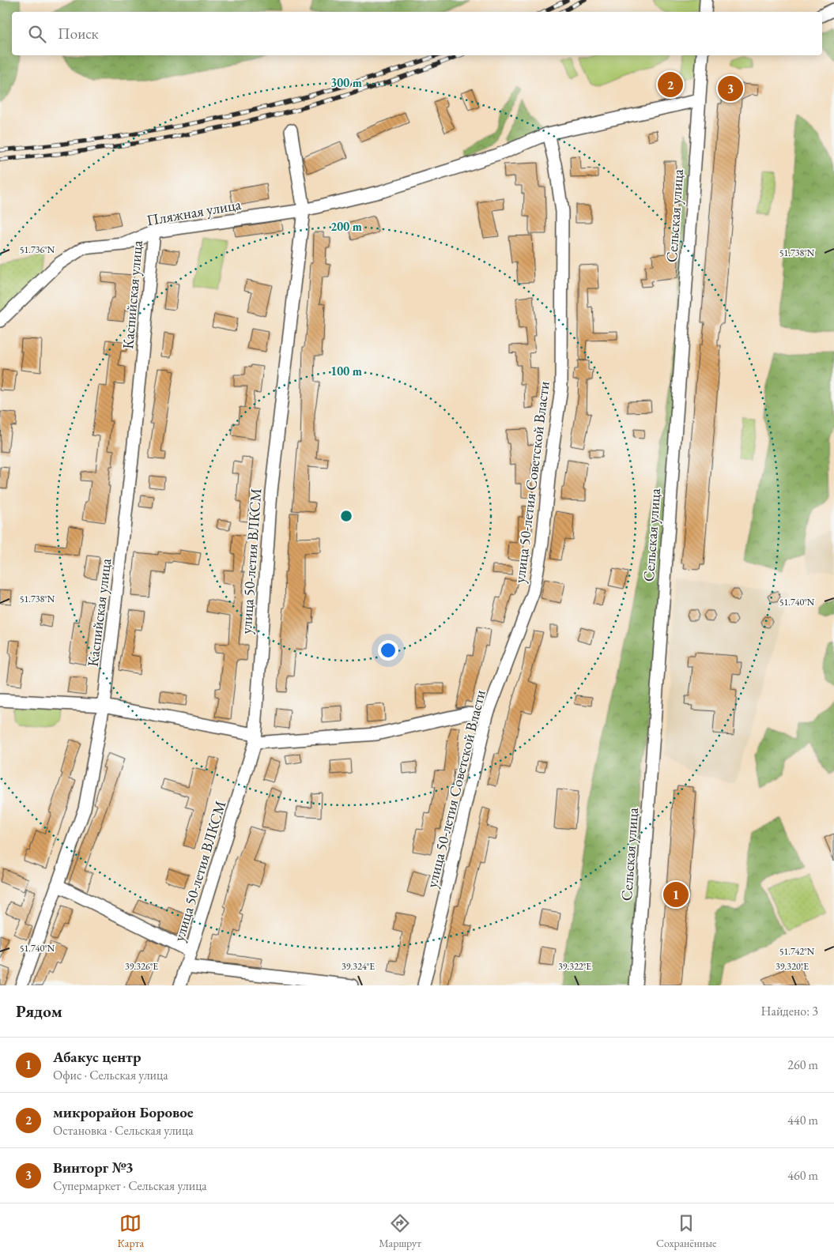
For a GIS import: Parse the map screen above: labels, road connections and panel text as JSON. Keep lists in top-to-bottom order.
{
  "streets": {
    "street": [
      "Пляжная улица",
      "Сельская улица",
      "Каспийская улица",
      "улица 50-летия Советской Власти",
      "улица 50-летия ВЛКСМ"
    ]
  },
  "crossings": [
    ["Пляжная улица", "Сельская улица"],
    ["Пляжная улица", "Каспийская улица"],
    ["Пляжная улица", "улица 50-летия Советской Власти"],
    ["Пляжная улица", "улица 50-летия ВЛКСМ"]
  ],
  "page": {
    "search": "Поиск",
    "pins": ["2", "3", "1"],
    "heading": ["Рядом", "Найдено: 3"],
    "list": [
      {
        "mark": "1",
        "name": "Абакус центр",
        "note": "Офис · Сельская улица",
        "value": "260 m"
      },
      {
        "mark": "2",
        "name": "микрорайон Боровое",
        "note": "Остановка · Сельская улица",
        "value": "440 m"
      },
      {
        "mark": "3",
        "name": "Винторг №3",
        "note": "Супермаркет · Сельская улица",
        "value": "460 m"
      }
    ],
    "nav": ["Карта", "Маршрут", "Сохранённые"]
  },
  "coordinates": [
    "51.736°N",
    "51.738°N",
    "51.740°N",
    "51.742°N",
    "39.326°E",
    "39.324°E",
    "39.322°E",
    "39.320°E"
  ],
  "rings": ["300 m", "200 m", "100 m"]
}
